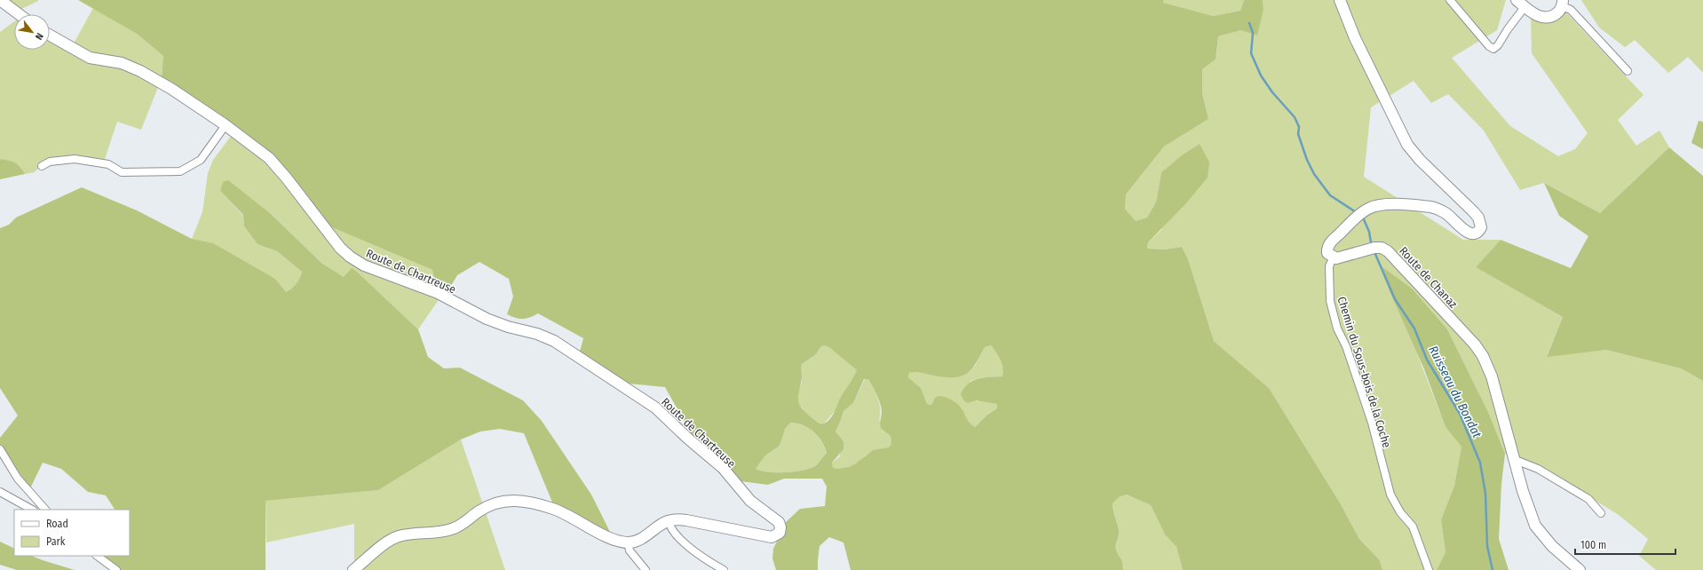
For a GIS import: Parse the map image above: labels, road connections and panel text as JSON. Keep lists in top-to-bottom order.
{
  "streets": {
    "street": ["Route de Chartreuse", "Route de Chanaz", "Chemin du Sous-bois de la Coche"]
  },
  "crossings": [
    ["Route de Chanaz", "Chemin du Sous-bois de la Coche"]
  ],
  "water": ["Ruisseau du Bondat"],
  "legend": ["Road", "Park"],
  "scale_bar": "100 m",
  "north": "bottom right"
}
